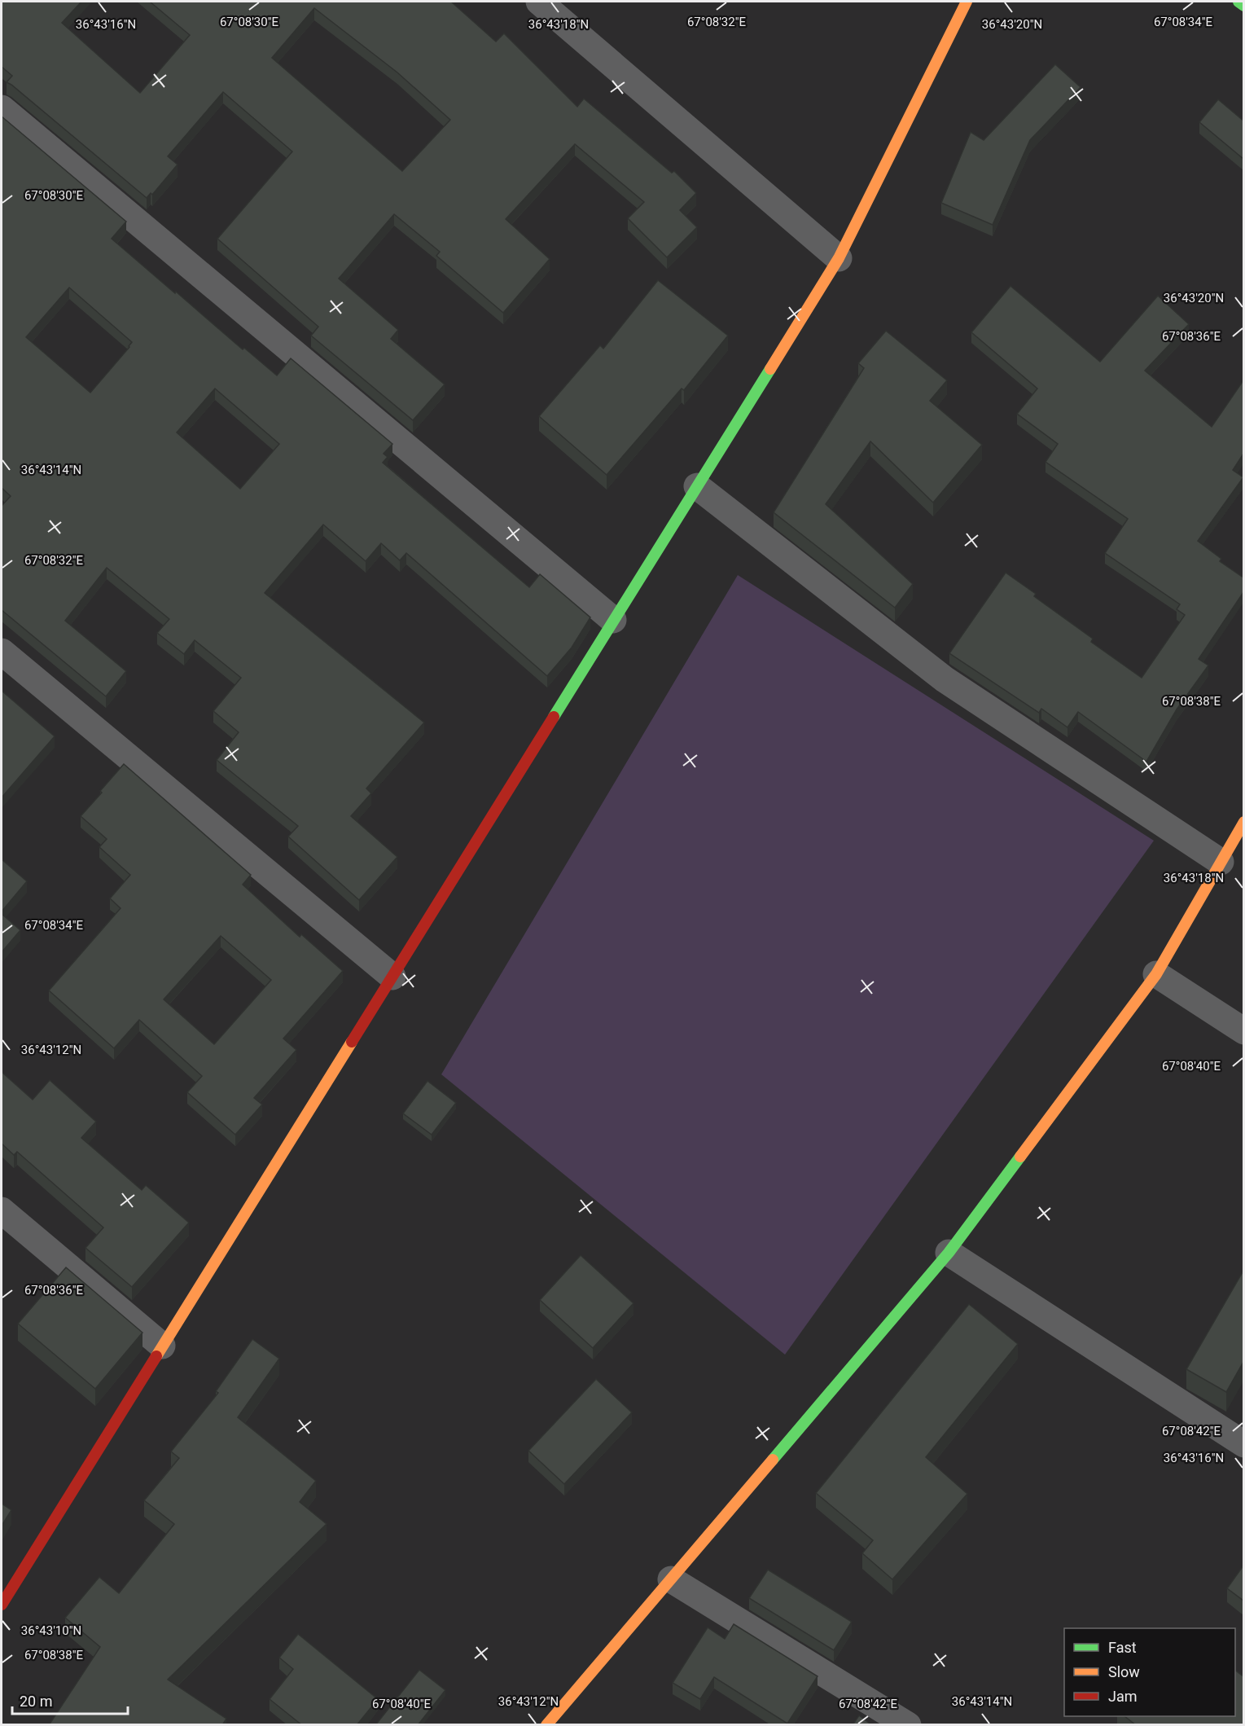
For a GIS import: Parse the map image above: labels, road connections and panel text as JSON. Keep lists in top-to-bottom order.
{
  "legend": ["Fast", "Slow", "Jam"],
  "scale_bar": "20 m",
  "coordinates": [
    "67°08'30\"E",
    "67°08'32\"E",
    "67°08'34\"E",
    "36°43'16\"N",
    "36°43'18\"N",
    "36°43'20\"N",
    "67°08'36\"E",
    "36°43'14\"N",
    "67°08'38\"E",
    "36°43'12\"N",
    "67°08'40\"E",
    "67°08'42\"E",
    "36°43'10\"N"
  ]
}
